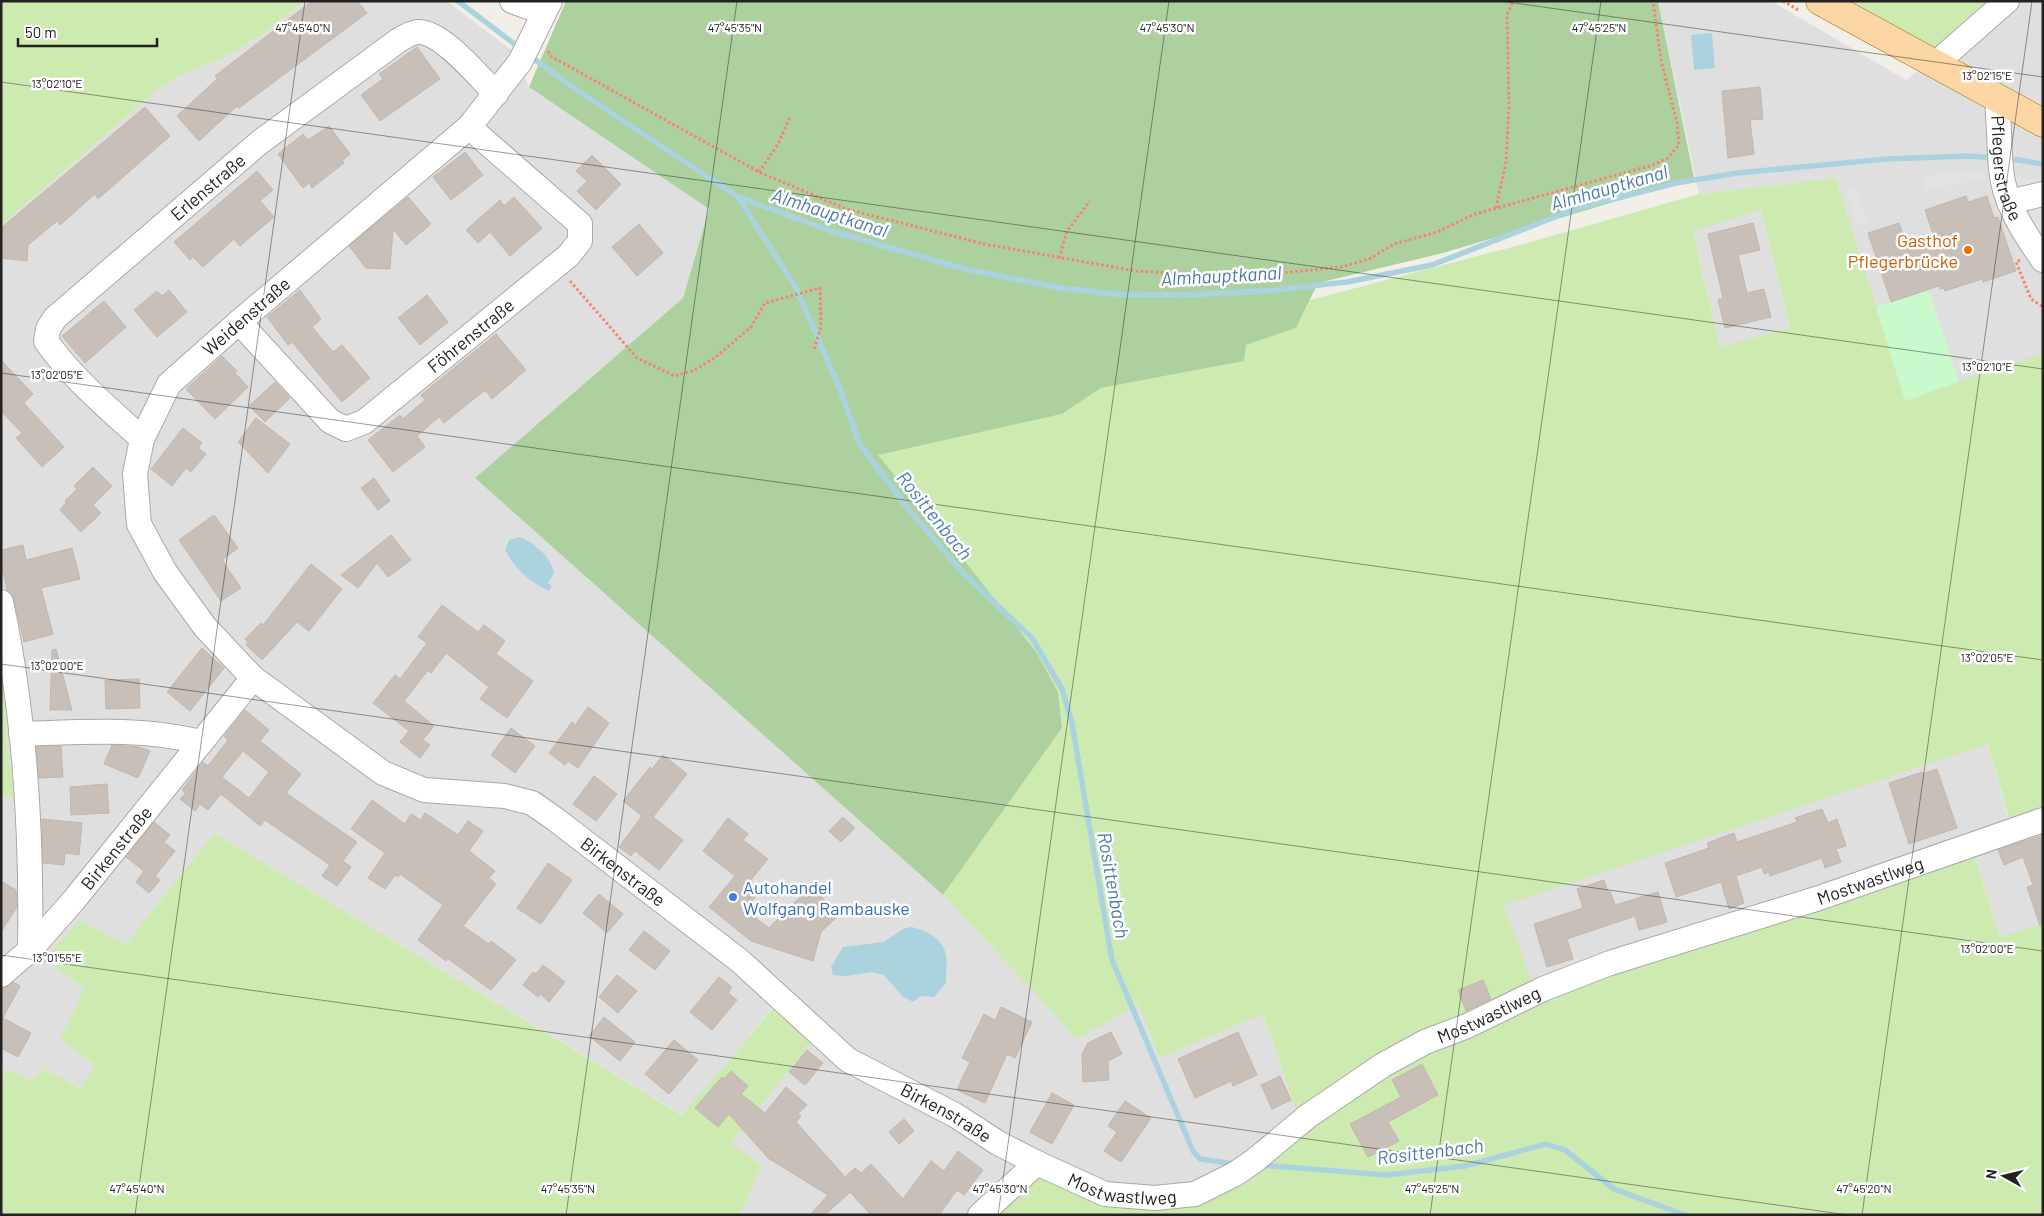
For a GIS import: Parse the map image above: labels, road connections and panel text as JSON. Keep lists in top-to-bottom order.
{
  "streets": {
    "street": [
      "Pflegerstraße",
      "Erlenstraße",
      "Weidenstraße",
      "Föhrenstraße",
      "Birkenstraße",
      "Mostwastlweg"
    ]
  },
  "crossings": [
    ["Erlenstraße", "Weidenstraße"],
    ["Weidenstraße", "Föhrenstraße"],
    ["Weidenstraße", "Birkenstraße"],
    ["Birkenstraße", "Mostwastlweg"]
  ],
  "water": ["Almhauptkanal", "Rosittenbach"],
  "places": ["Gasthof Pflegerbrücke", "Autohandel Wolfgang Rambauske"],
  "scale_bar": "50 m",
  "north": "left",
  "coordinates": [
    "47°45'40\"N",
    "47°45'35\"N",
    "47°45'30\"N",
    "47°45'25\"N",
    "13°02'15\"E",
    "13°02'10\"E",
    "13°02'05\"E",
    "13°02'00\"E",
    "13°01'55\"E",
    "47°45'20\"N"
  ]
}
